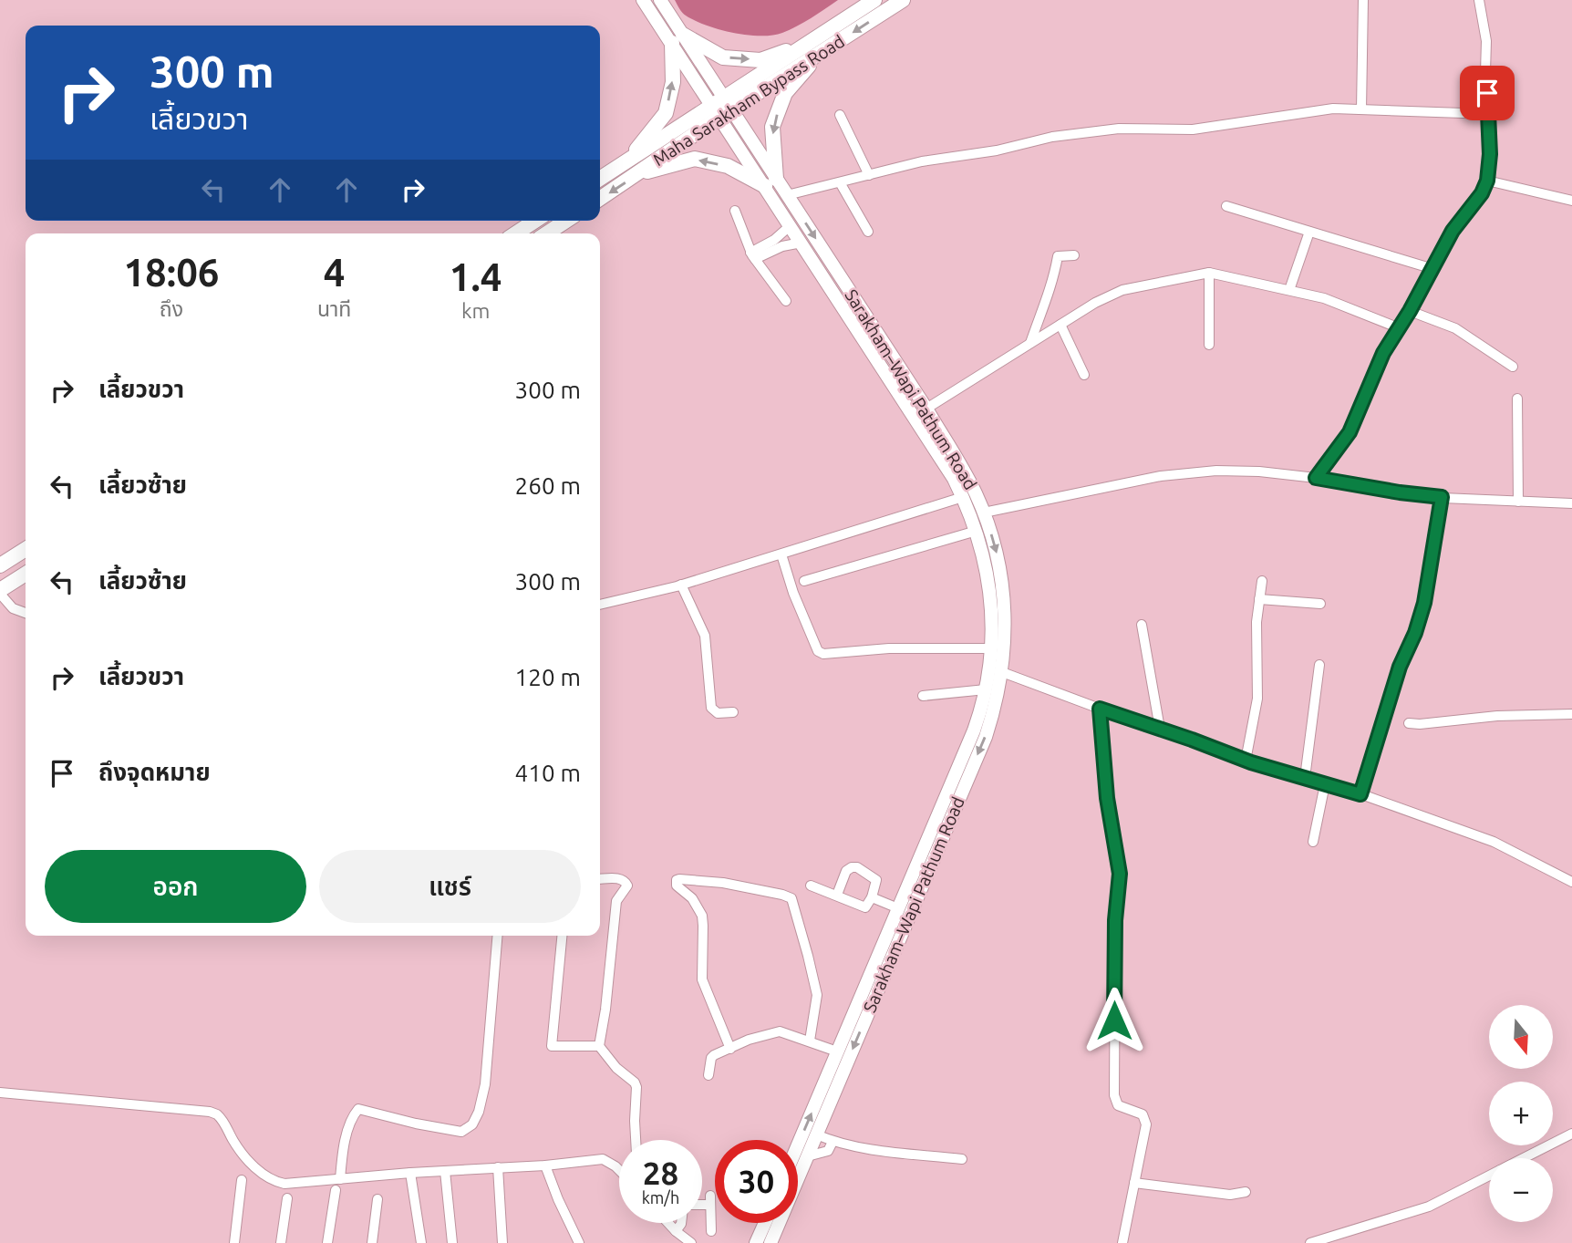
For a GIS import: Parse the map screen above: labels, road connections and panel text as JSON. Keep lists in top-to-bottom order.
{
  "streets": {
    "highway": ["Maha Sarakham Bypass Road"],
    "main road": ["Sarakham–Wapi Pathum Road"]
  },
  "crossings": [
    ["Maha Sarakham Bypass Road", "Sarakham–Wapi Pathum Road"]
  ],
  "north": "bottom",
  "page": {
    "turn": ["300 m", "เลี้ยวขวา"],
    "eta": [
      "18:06",
      "ถึง",
      "4",
      "นาที",
      "1.4",
      "km"
    ],
    "list": [
      {
        "name": "เลี้ยวขวา",
        "value": "300 m"
      },
      {
        "name": "เลี้ยวซ้าย",
        "value": "260 m"
      },
      {
        "name": "เลี้ยวซ้าย",
        "value": "300 m"
      },
      {
        "name": "เลี้ยวขวา",
        "value": "120 m"
      },
      {
        "name": "ถึงจุดหมาย",
        "value": "410 m"
      }
    ],
    "buttons": ["ออก", "แชร์"],
    "map_buttons": ["+", "−"],
    "speed": "28 km/h",
    "limit": "30"
  }
}
